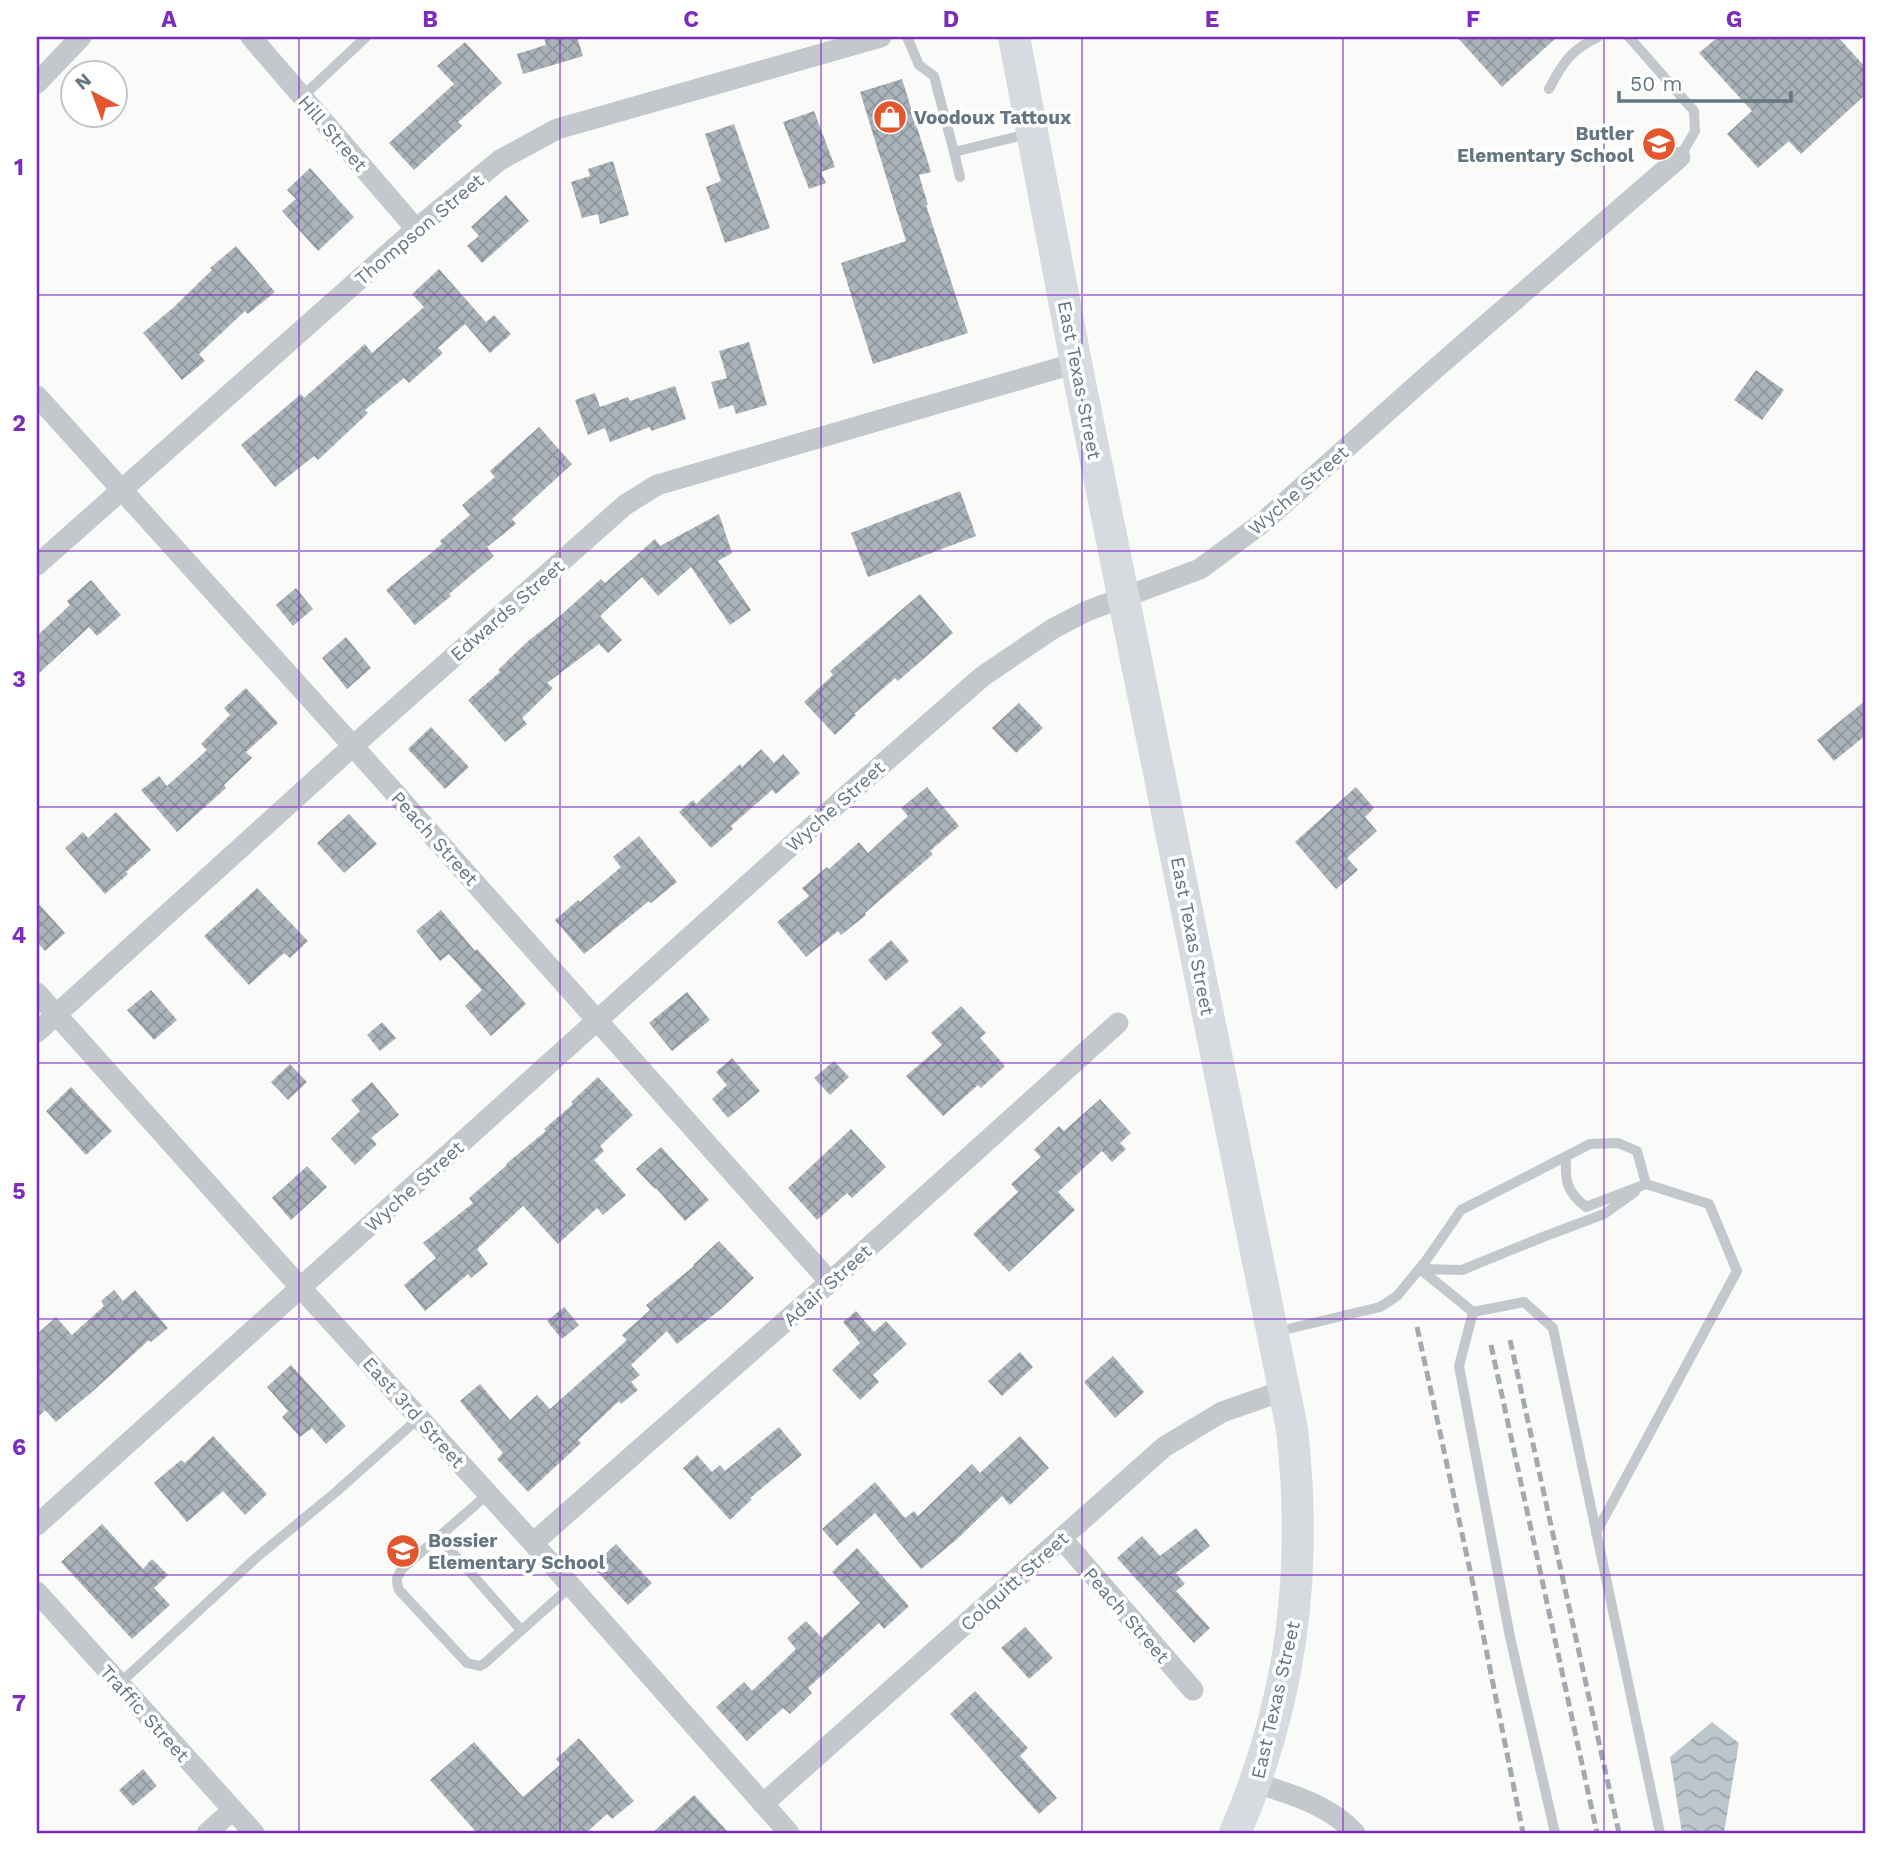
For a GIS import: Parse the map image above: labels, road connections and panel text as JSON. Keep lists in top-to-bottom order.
{
  "streets": {
    "main road": ["East Texas Street"],
    "street": [
      "Hill Street",
      "Thompson Street",
      "Wyche Street",
      "Edwards Street",
      "Peach Street",
      "Adair Street",
      "East 3rd Street",
      "Colquitt Street",
      "Traffic Street"
    ]
  },
  "crossings": [
    ["Hill Street", "Thompson Street"],
    ["Thompson Street", "Peach Street"],
    ["East Texas Street", "Wyche Street"],
    ["East Texas Street", "Edwards Street"],
    ["East Texas Street", "Colquitt Street"],
    ["Wyche Street", "Peach Street"],
    ["Wyche Street", "East 3rd Street"],
    ["Edwards Street", "Peach Street"],
    ["Edwards Street", "East 3rd Street"],
    ["Peach Street", "Adair Street"],
    ["Peach Street", "Colquitt Street"],
    ["Adair Street", "East 3rd Street"],
    ["East 3rd Street", "Colquitt Street"]
  ],
  "places": {
    "shop": ["Voodoux Tattoux"],
    "school or university": ["Butler Elementary School", "Bossier Elementary School"]
  },
  "scale_bar": "50 m",
  "north": "top left",
  "grid": {
    "columns": [
      "A",
      "B",
      "C",
      "D",
      "E",
      "F",
      "G"
    ],
    "rows": [
      "1",
      "2",
      "3",
      "4",
      "5",
      "6",
      "7"
    ]
  }
}
